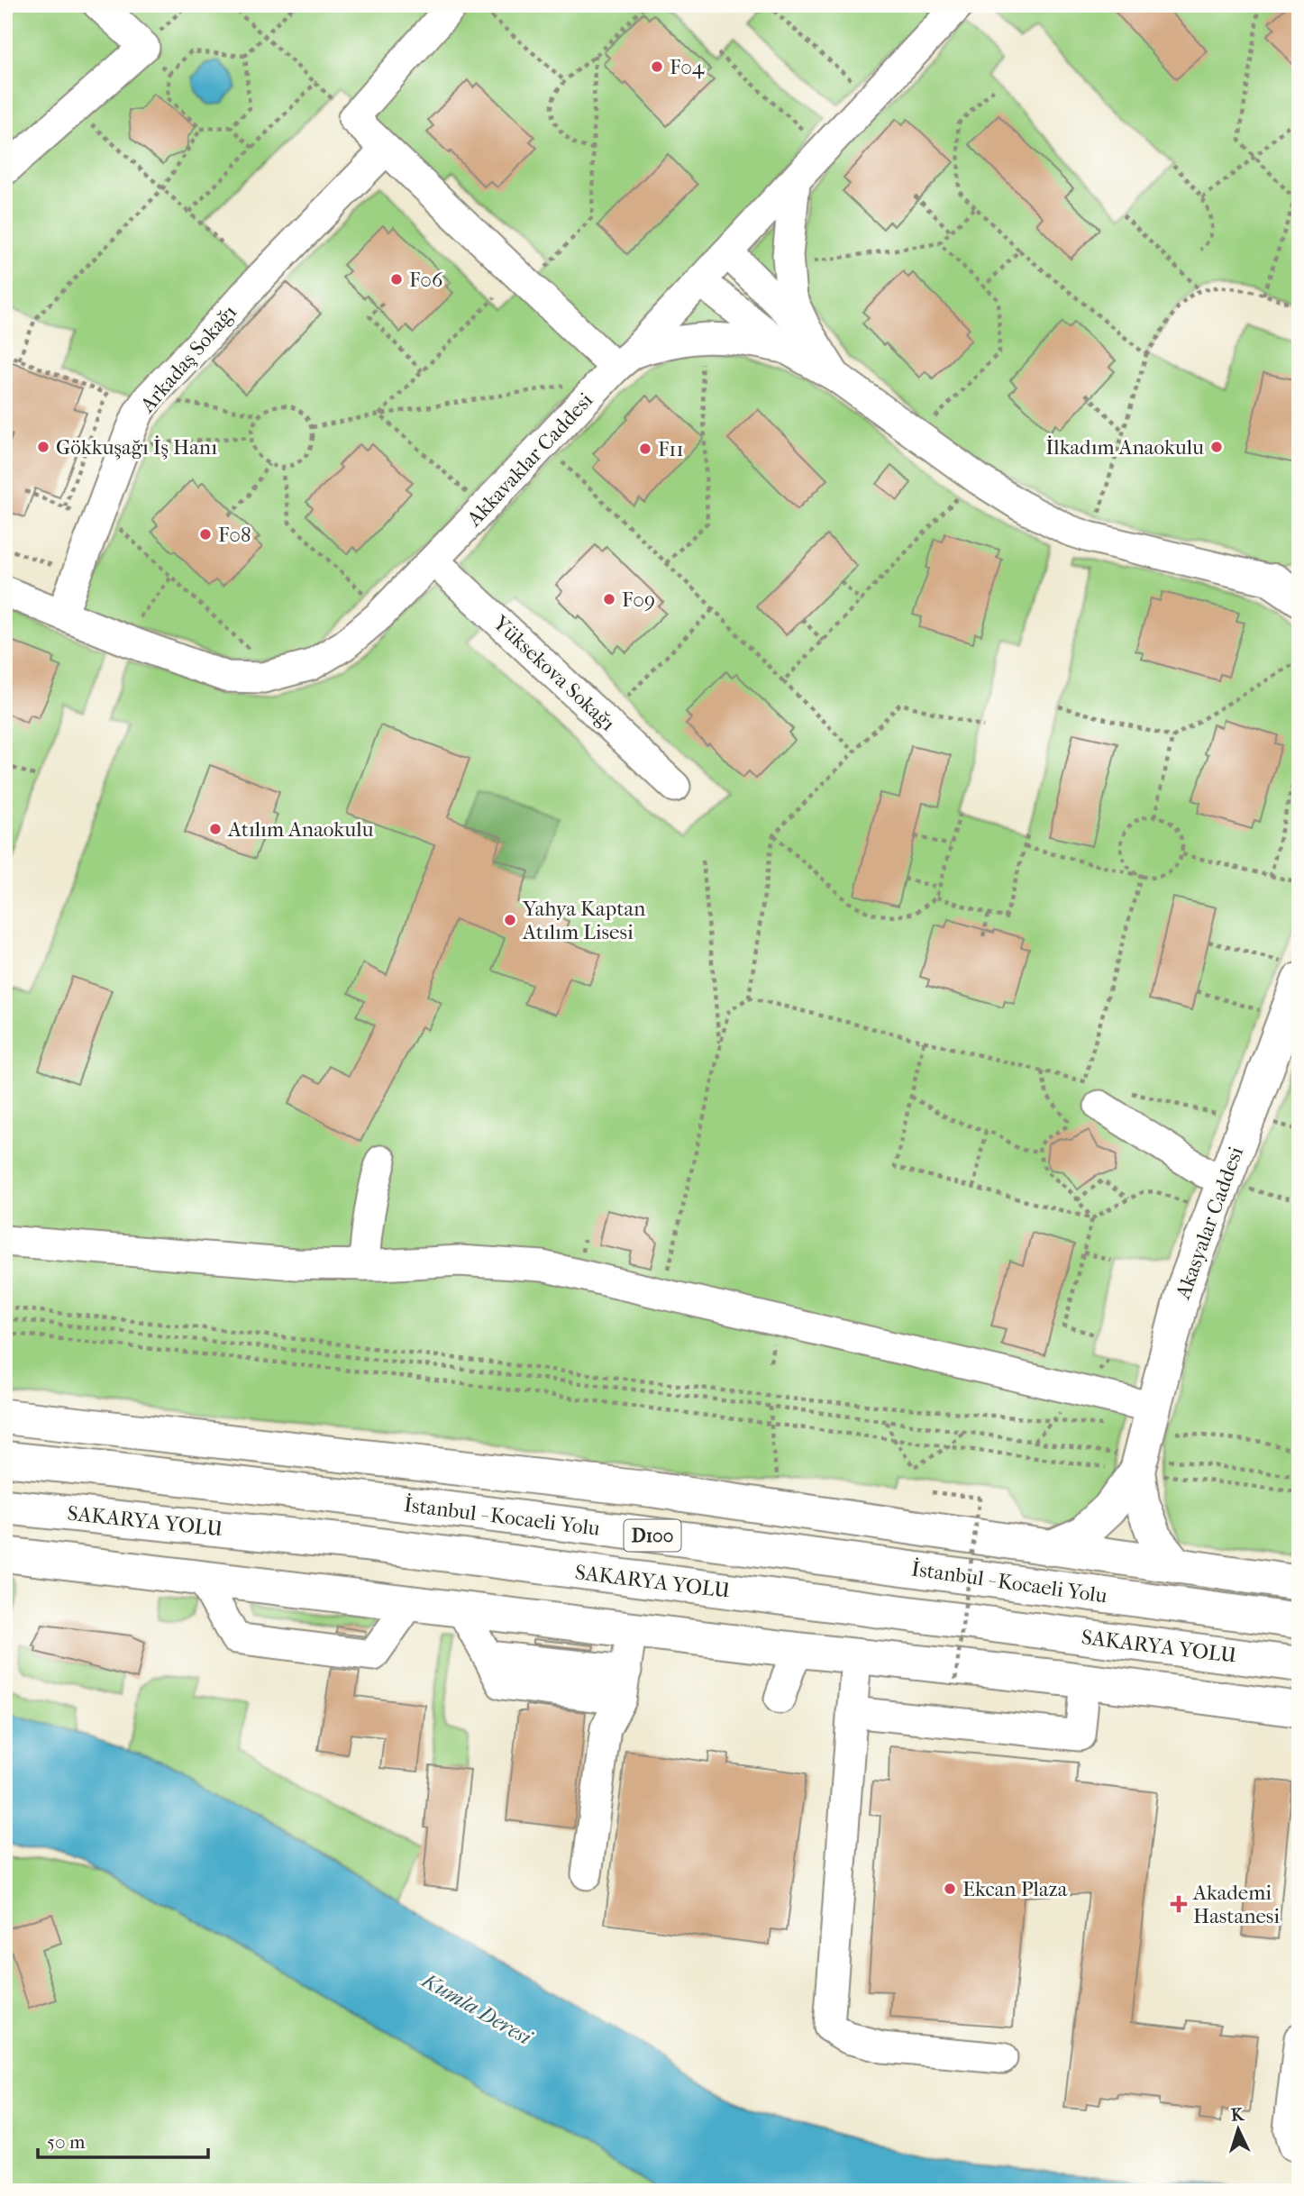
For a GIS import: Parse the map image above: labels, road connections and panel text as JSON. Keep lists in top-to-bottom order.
{
  "streets": {
    "main road": [
      "Akasyalar Caddesi",
      "İstanbul - Kocaeli Yolu",
      "SAKARYA YOLU",
      "D100"
    ],
    "street": ["Arkadaş Sokağı", "Akkavaklar Caddesi", "Yüksekova Sokağı"]
  },
  "crossings": [
    ["Arkadaş Sokağı", "Akkavaklar Caddesi"],
    ["Akkavaklar Caddesi", "Yüksekova Sokağı"]
  ],
  "water": ["Kumla Deresi"],
  "places": {
    "other": [
      "F04",
      "F06",
      "Gökkuşağı İş Hanı",
      "İlkadım Anaokulu",
      "F11",
      "F08",
      "F09",
      "Atılım Anaokulu",
      "Yahya Kaptan Atılım Lisesi",
      "Ekcan Plaza"
    ],
    "health": ["Akademi Hastanesi"]
  },
  "scale_bar": "50 m",
  "north": "top"
}
